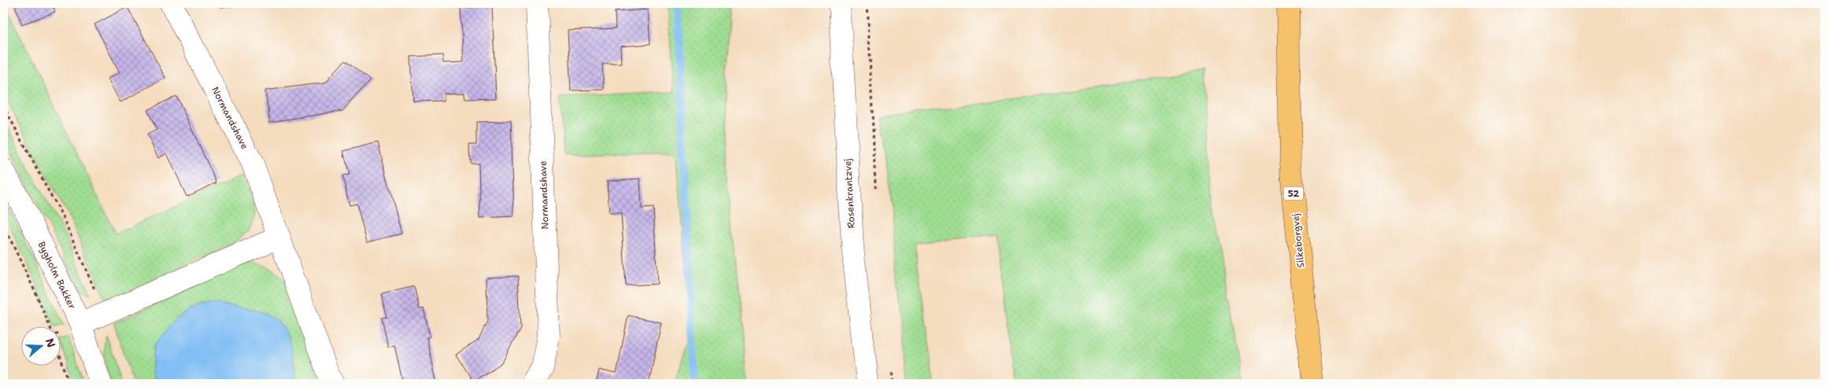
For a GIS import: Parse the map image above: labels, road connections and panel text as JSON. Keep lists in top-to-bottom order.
{
  "streets": {
    "main road": ["52", "Silkeborgvej"],
    "street": ["Normandshave", "Rosenkrantzvej", "Bygholm Bakker"]
  },
  "north": "right"
}
